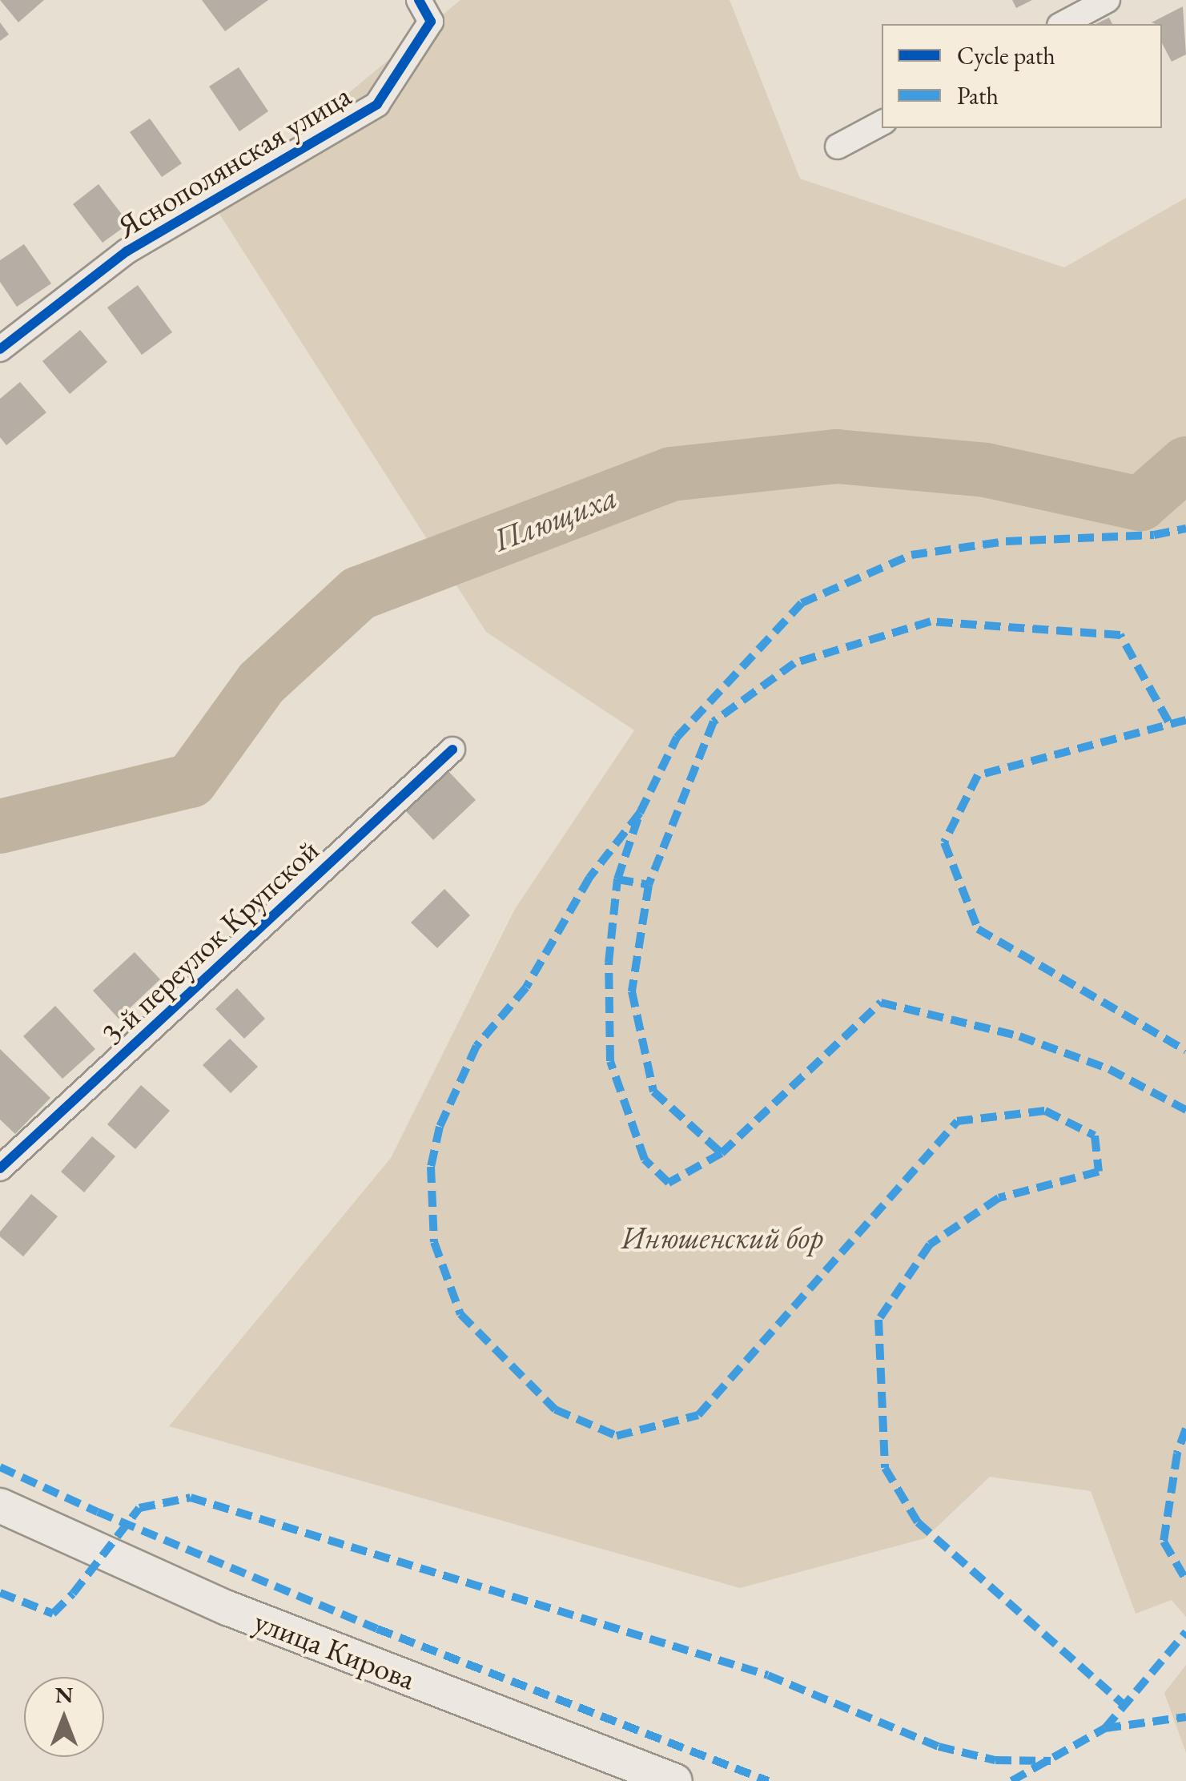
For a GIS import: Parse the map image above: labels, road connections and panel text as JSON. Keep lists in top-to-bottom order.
{
  "streets": {
    "main road": ["улица Кирова"],
    "street": ["Яснополянская улица", "3-й переулок Крупской"]
  },
  "water": ["Плющиха"],
  "parks": ["Инюшенский бор"],
  "legend": ["Cycle path", "Path"],
  "north": "top"
}
